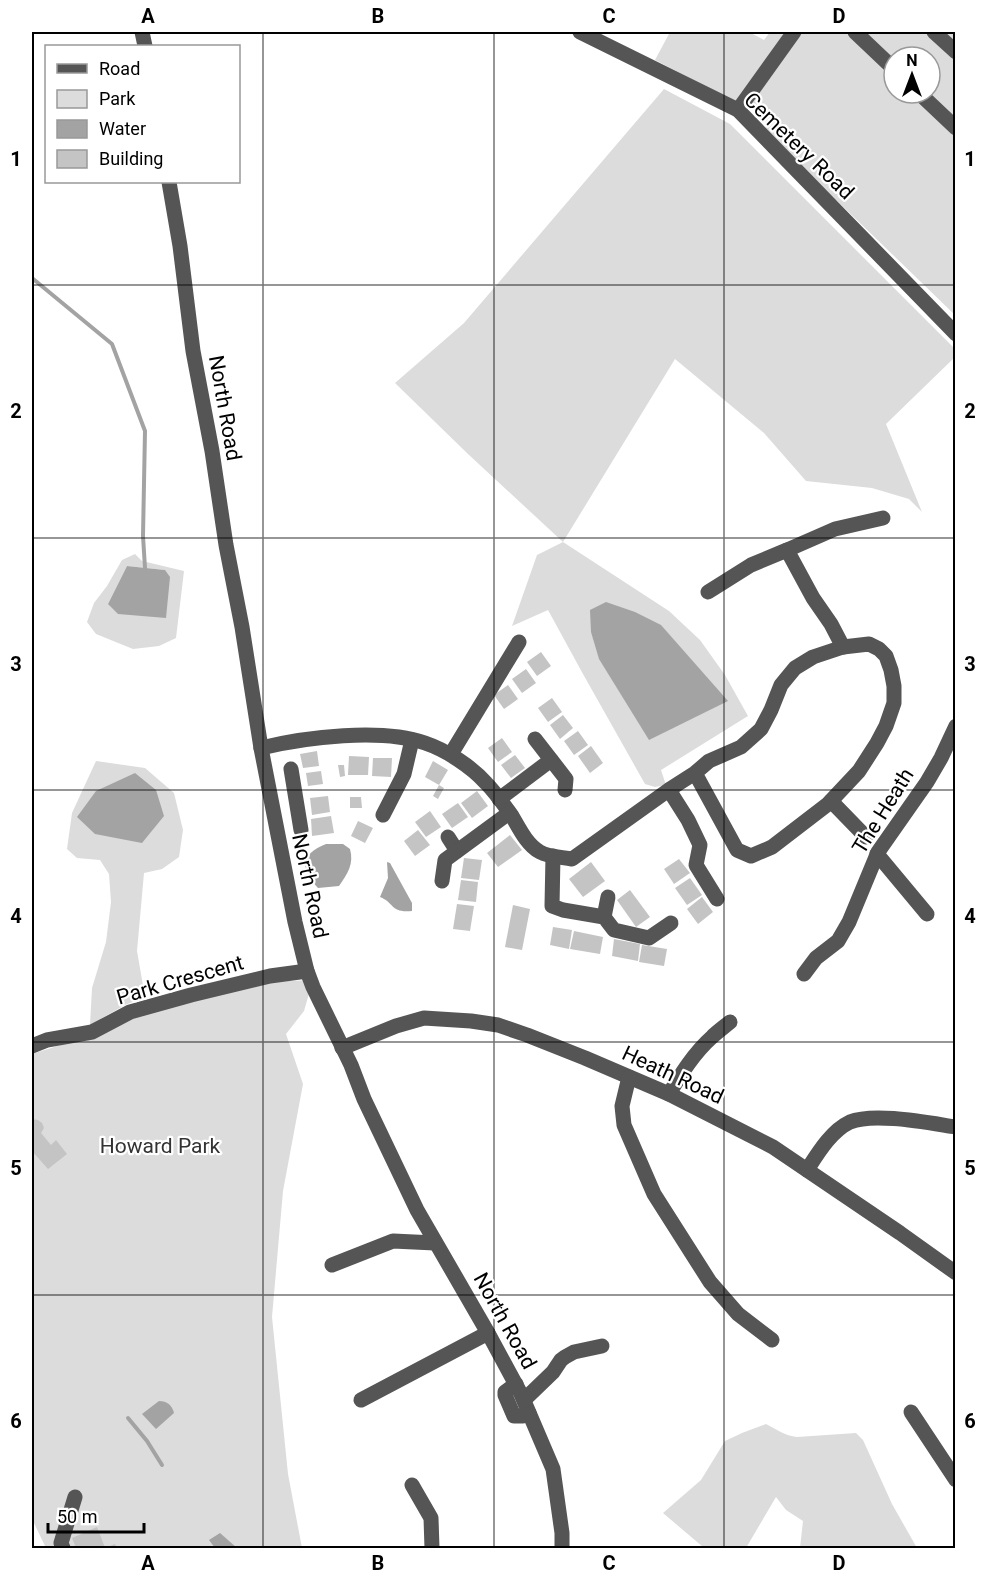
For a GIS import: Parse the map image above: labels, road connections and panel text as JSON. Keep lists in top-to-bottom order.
{
  "streets": {
    "street": [
      "Cemetery Road",
      "North Road",
      "The Heath",
      "Park Crescent",
      "Heath Road"
    ]
  },
  "crossings": [
    ["North Road", "Park Crescent"],
    ["North Road", "Heath Road"]
  ],
  "parks": ["Howard Park"],
  "legend": [
    "Road",
    "Park",
    "Water",
    "Building"
  ],
  "scale_bar": "50 m",
  "north": "top",
  "grid": {
    "columns": [
      "A",
      "B",
      "C",
      "D"
    ],
    "rows": [
      "1",
      "2",
      "3",
      "4",
      "5",
      "6"
    ]
  }
}
